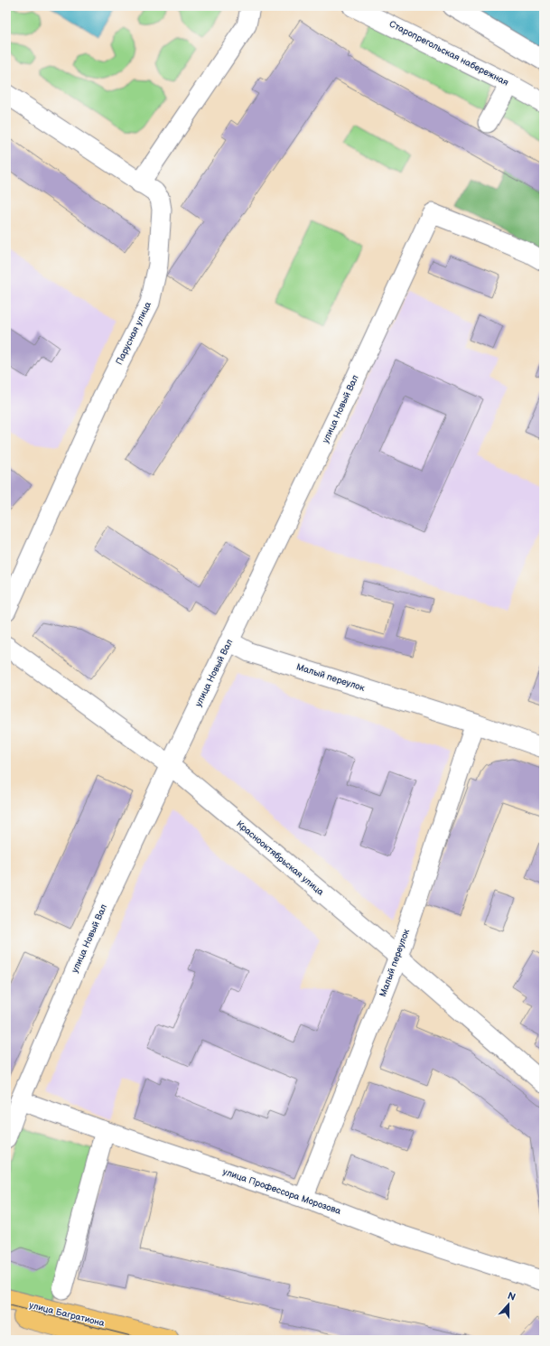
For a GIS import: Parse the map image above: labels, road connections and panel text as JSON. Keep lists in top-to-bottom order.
{
  "streets": {
    "main road": ["улица Багратиона"],
    "street": [
      "Старопрегольская набережная",
      "Парусная улица",
      "улица Новый Вал",
      "Малый переулок",
      "Краснооктябрьская улица",
      "улица Профессора Морозова"
    ]
  },
  "crossings": [
    ["улица Новый Вал", "Малый переулок"],
    ["улица Новый Вал", "Краснооктябрьская улица"],
    ["улица Новый Вал", "улица Профессора Морозова"],
    ["Малый переулок", "Краснооктябрьская улица"],
    ["Малый переулок", "улица Профессора Морозова"]
  ],
  "north": "top"
}
